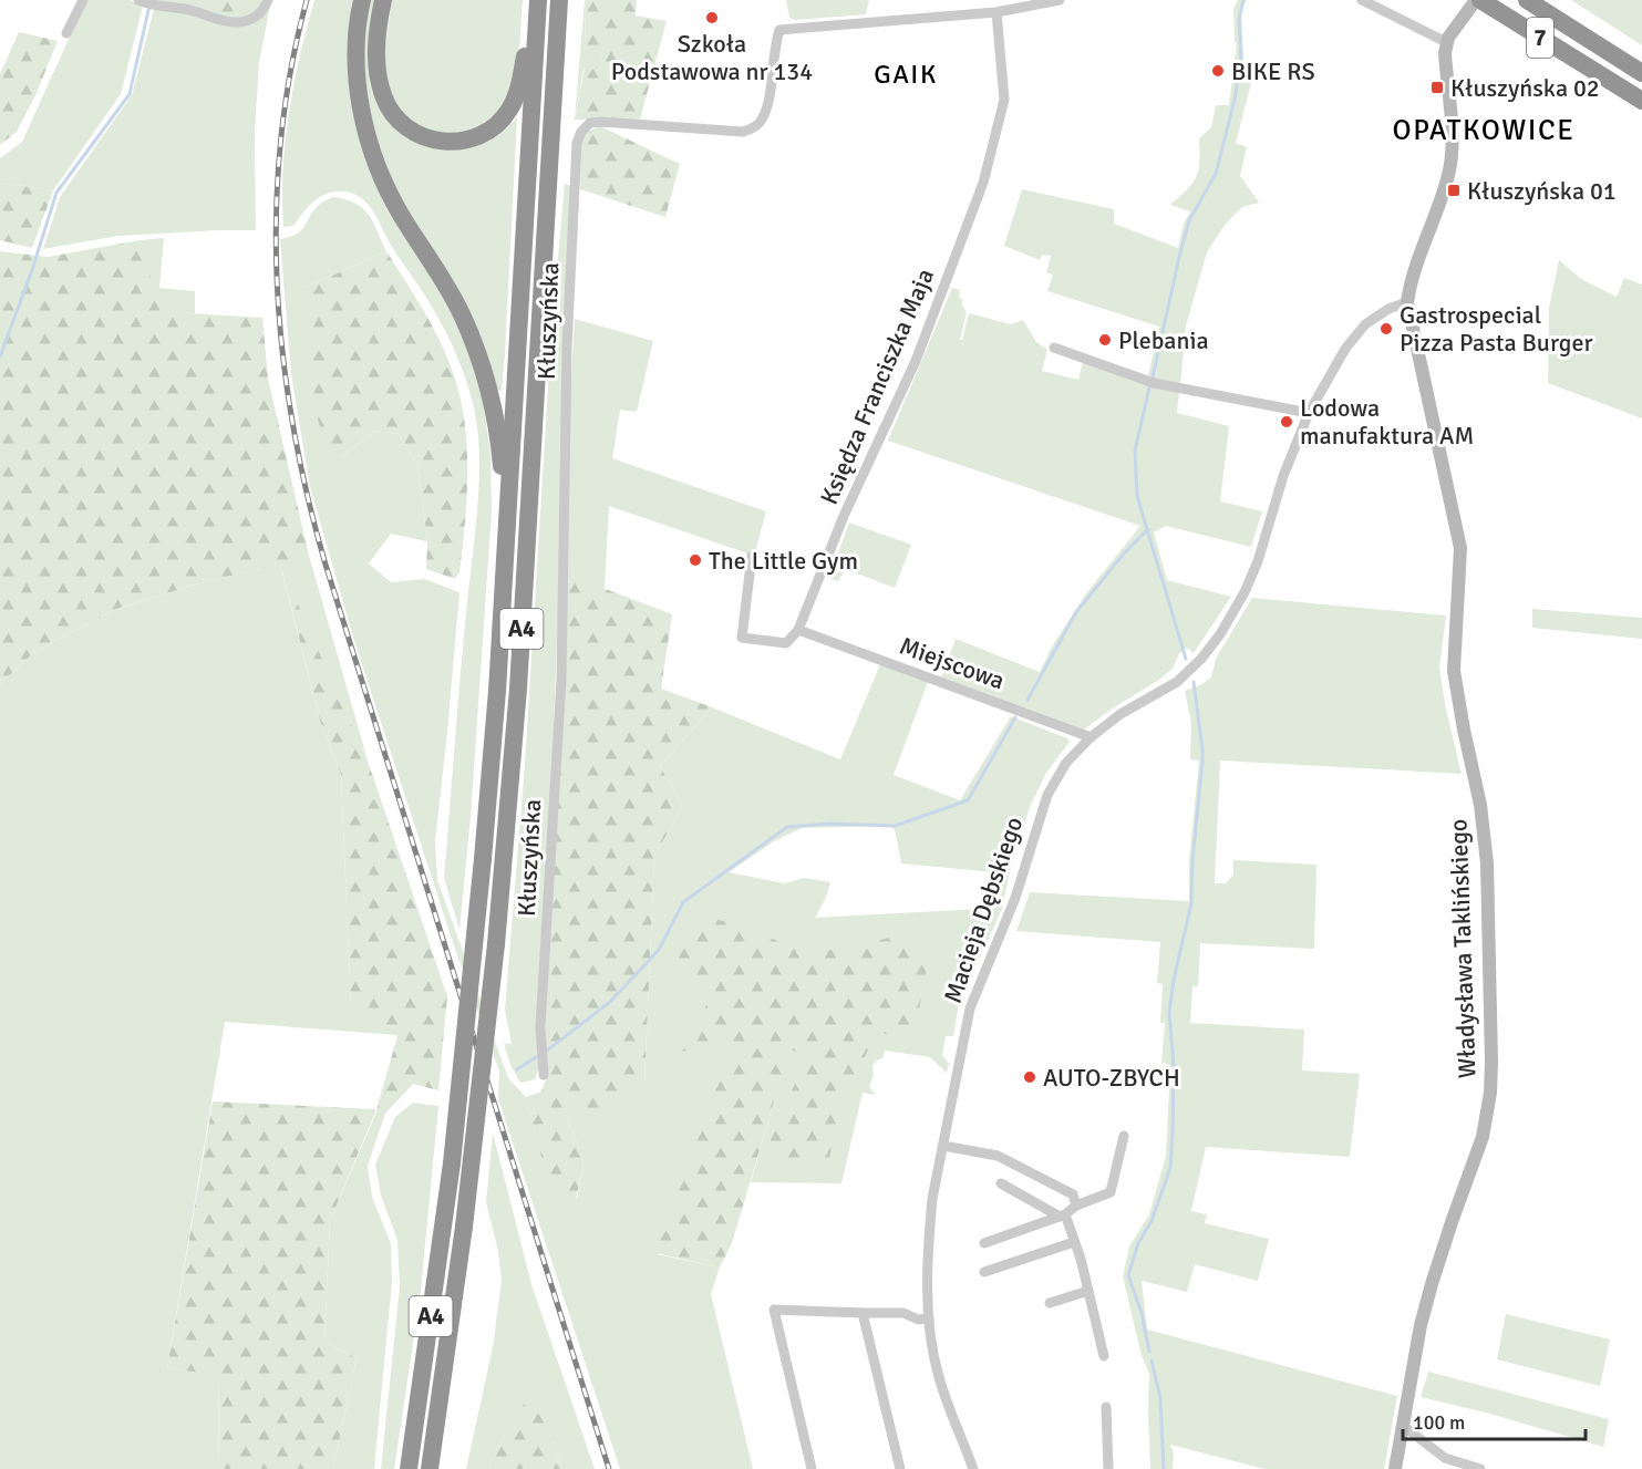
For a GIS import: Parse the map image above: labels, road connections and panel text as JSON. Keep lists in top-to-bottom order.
{
  "streets": {
    "highway": ["7", "A4"],
    "street": [
      "Kłuszyńska",
      "Księdza Franciszka Maja",
      "Miejscowa",
      "Macieja Dębskiego",
      "Władysława Taklińskiego"
    ]
  },
  "crossings": [
    ["Kłuszyńska", "Księdza Franciszka Maja"],
    ["Księdza Franciszka Maja", "Miejscowa"],
    ["Miejscowa", "Macieja Dębskiego"],
    ["Macieja Dębskiego", "Władysława Taklińskiego"]
  ],
  "districts": ["GAIK", "OPATKOWICE"],
  "places": {
    "other": [
      "Szkoła Podstawowa nr 134",
      "BIKE RS",
      "Gastrospecial Pizza Pasta Burger",
      "Plebania",
      "Lodowa manufaktura AM",
      "The Little Gym",
      "AUTO-ZBYCH"
    ],
    "transit": ["Kłuszyńska 02", "Kłuszyńska 01"]
  },
  "scale_bar": "100 m"
}
